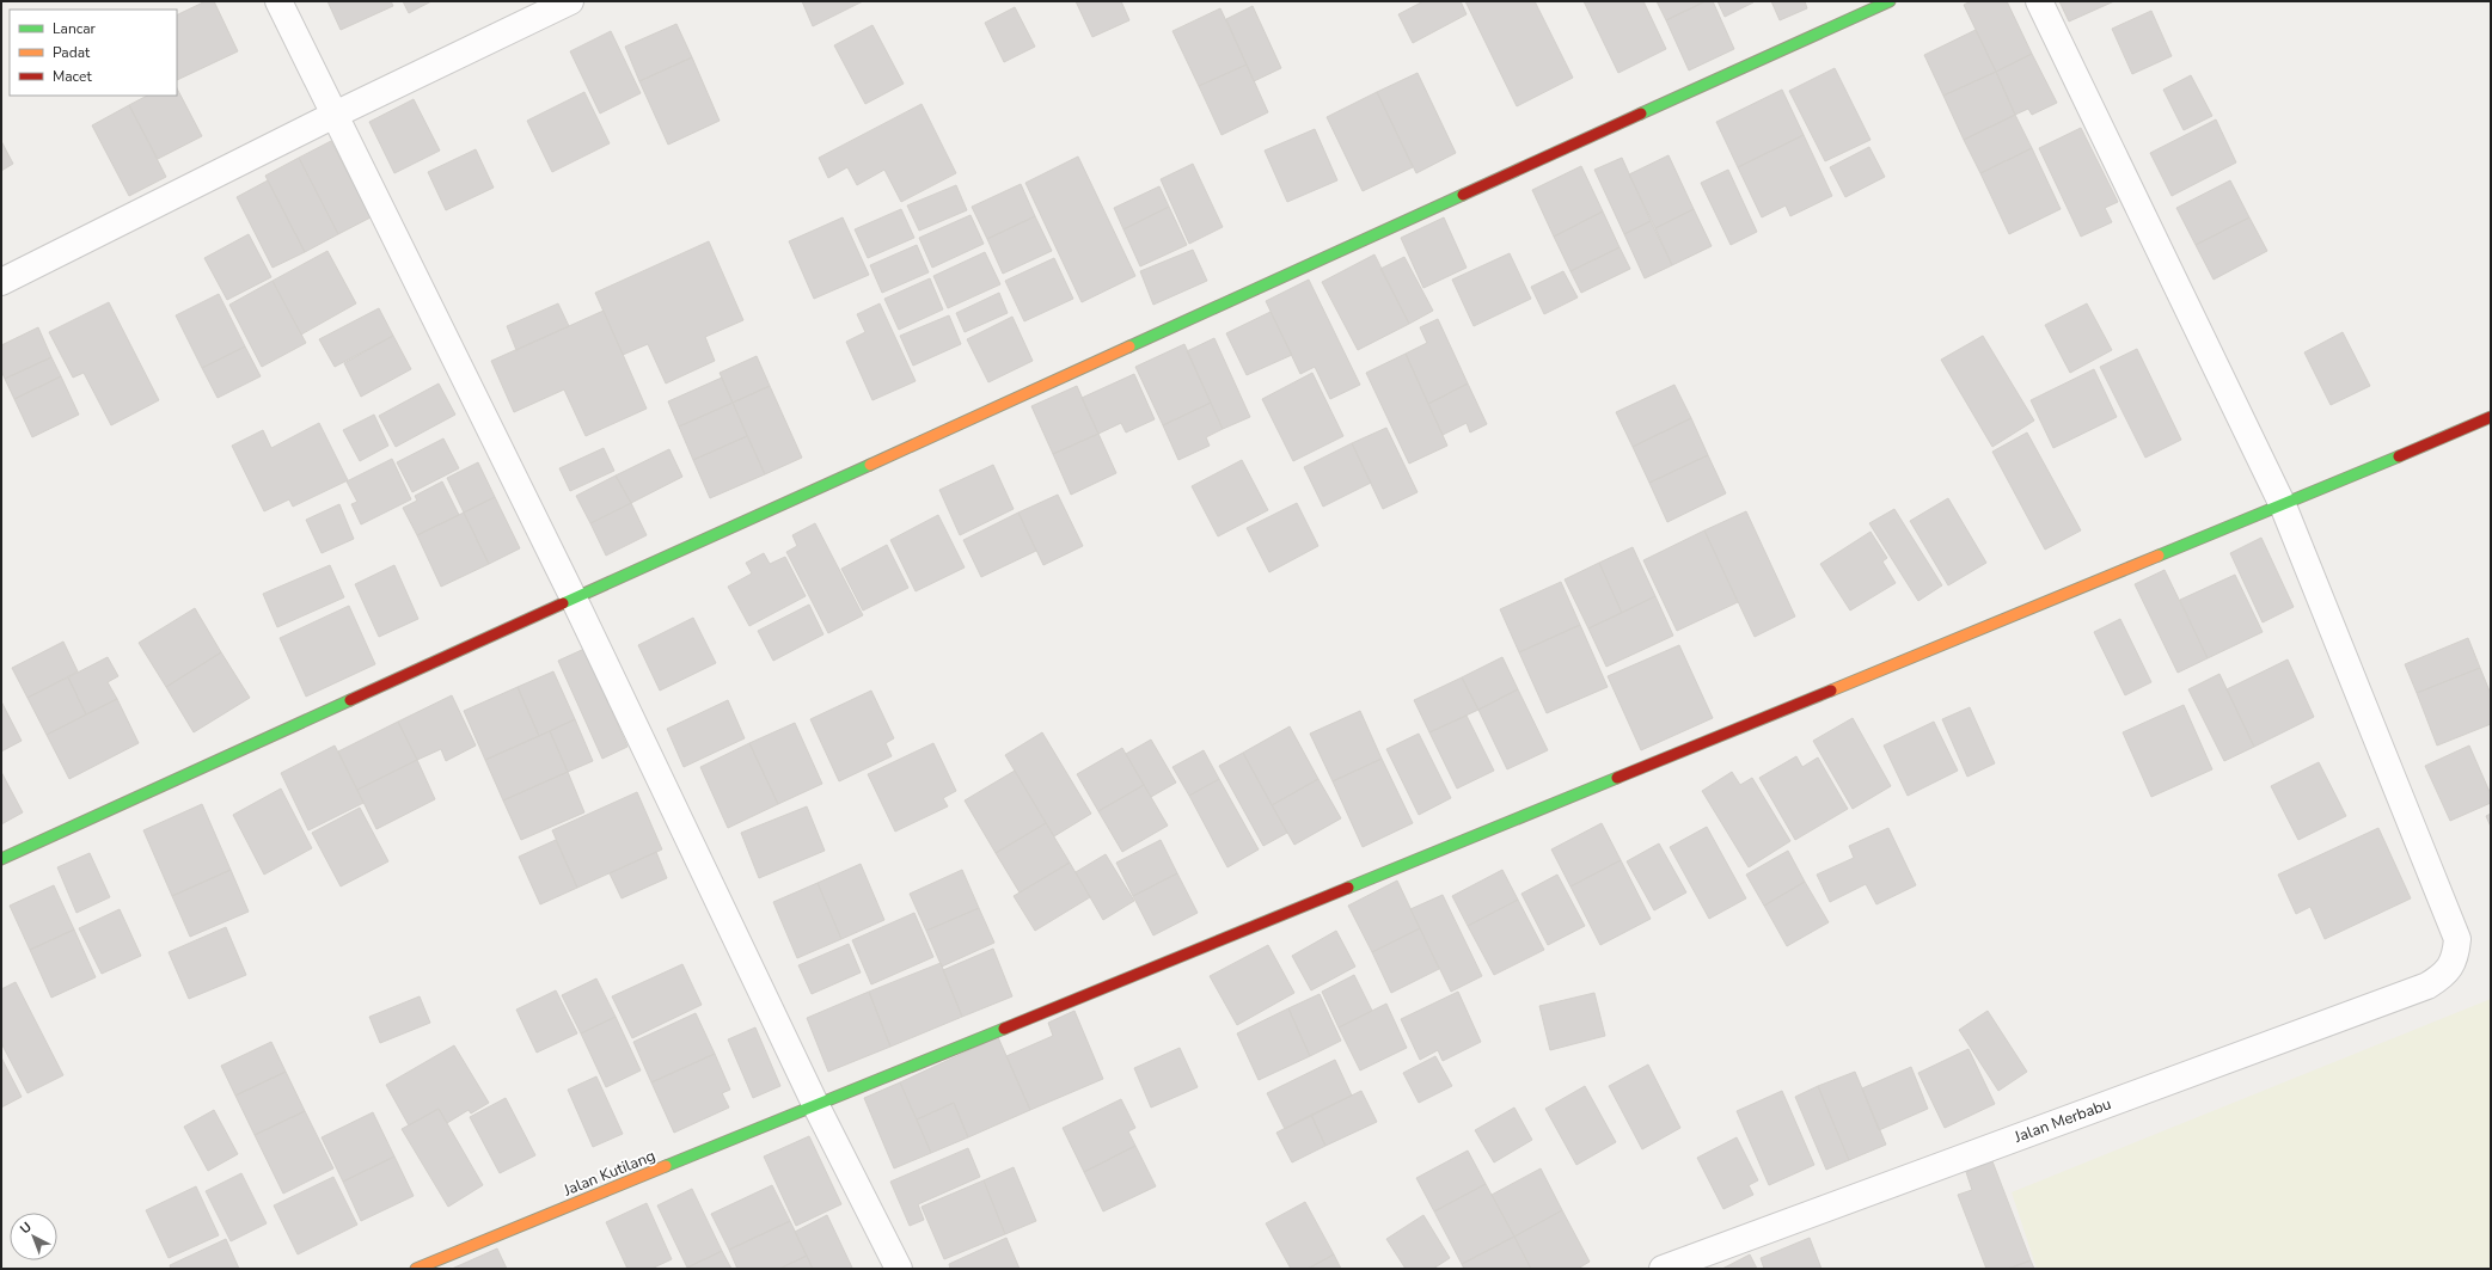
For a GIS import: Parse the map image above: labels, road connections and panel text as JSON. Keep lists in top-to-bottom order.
{
  "streets": {
    "street": ["Jalan Merbabu", "Jalan Kutilang"]
  },
  "crossings": [
    ["Jalan Merbabu", "Jalan Kutilang"]
  ],
  "legend": ["Lancar", "Padat", "Macet"],
  "north": "top left"
}
